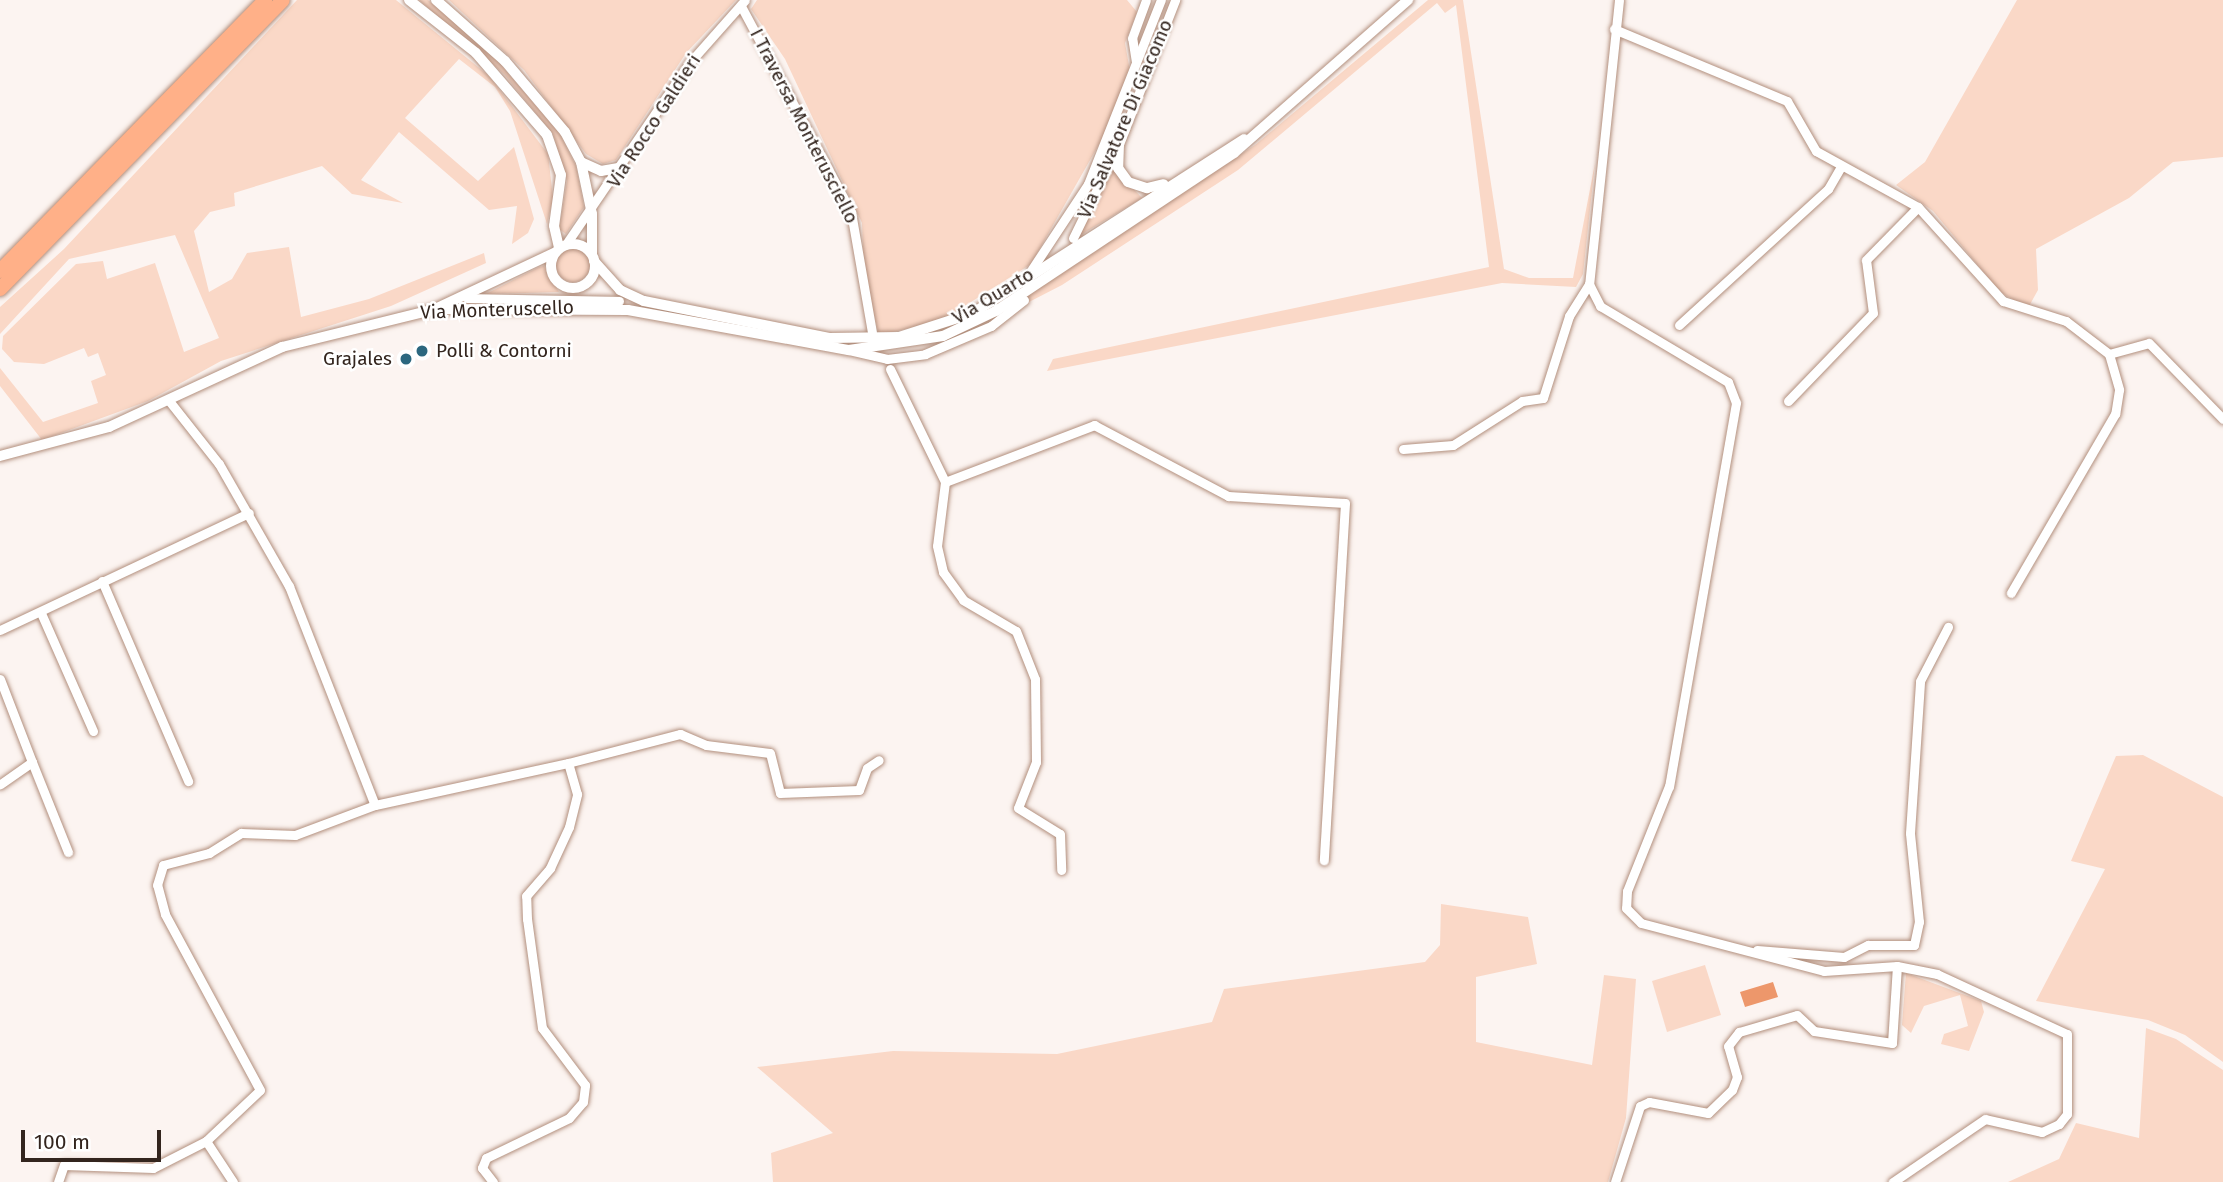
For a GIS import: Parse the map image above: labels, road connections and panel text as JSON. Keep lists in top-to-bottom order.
{
  "streets": {
    "street": [
      "Via Salvatore Di Giacomo",
      "Via Rocco Galdieri",
      "I Traversa Monterusciello",
      "Via Quarto",
      "Via Monteruscello"
    ]
  },
  "crossings": [
    ["Via Salvatore Di Giacomo", "Via Quarto"],
    ["Via Rocco Galdieri", "I Traversa Monterusciello"],
    ["Via Quarto", "Via Monteruscello"]
  ],
  "places": ["Polli & Contorni", "Grajales"],
  "scale_bar": "100 m"
}
